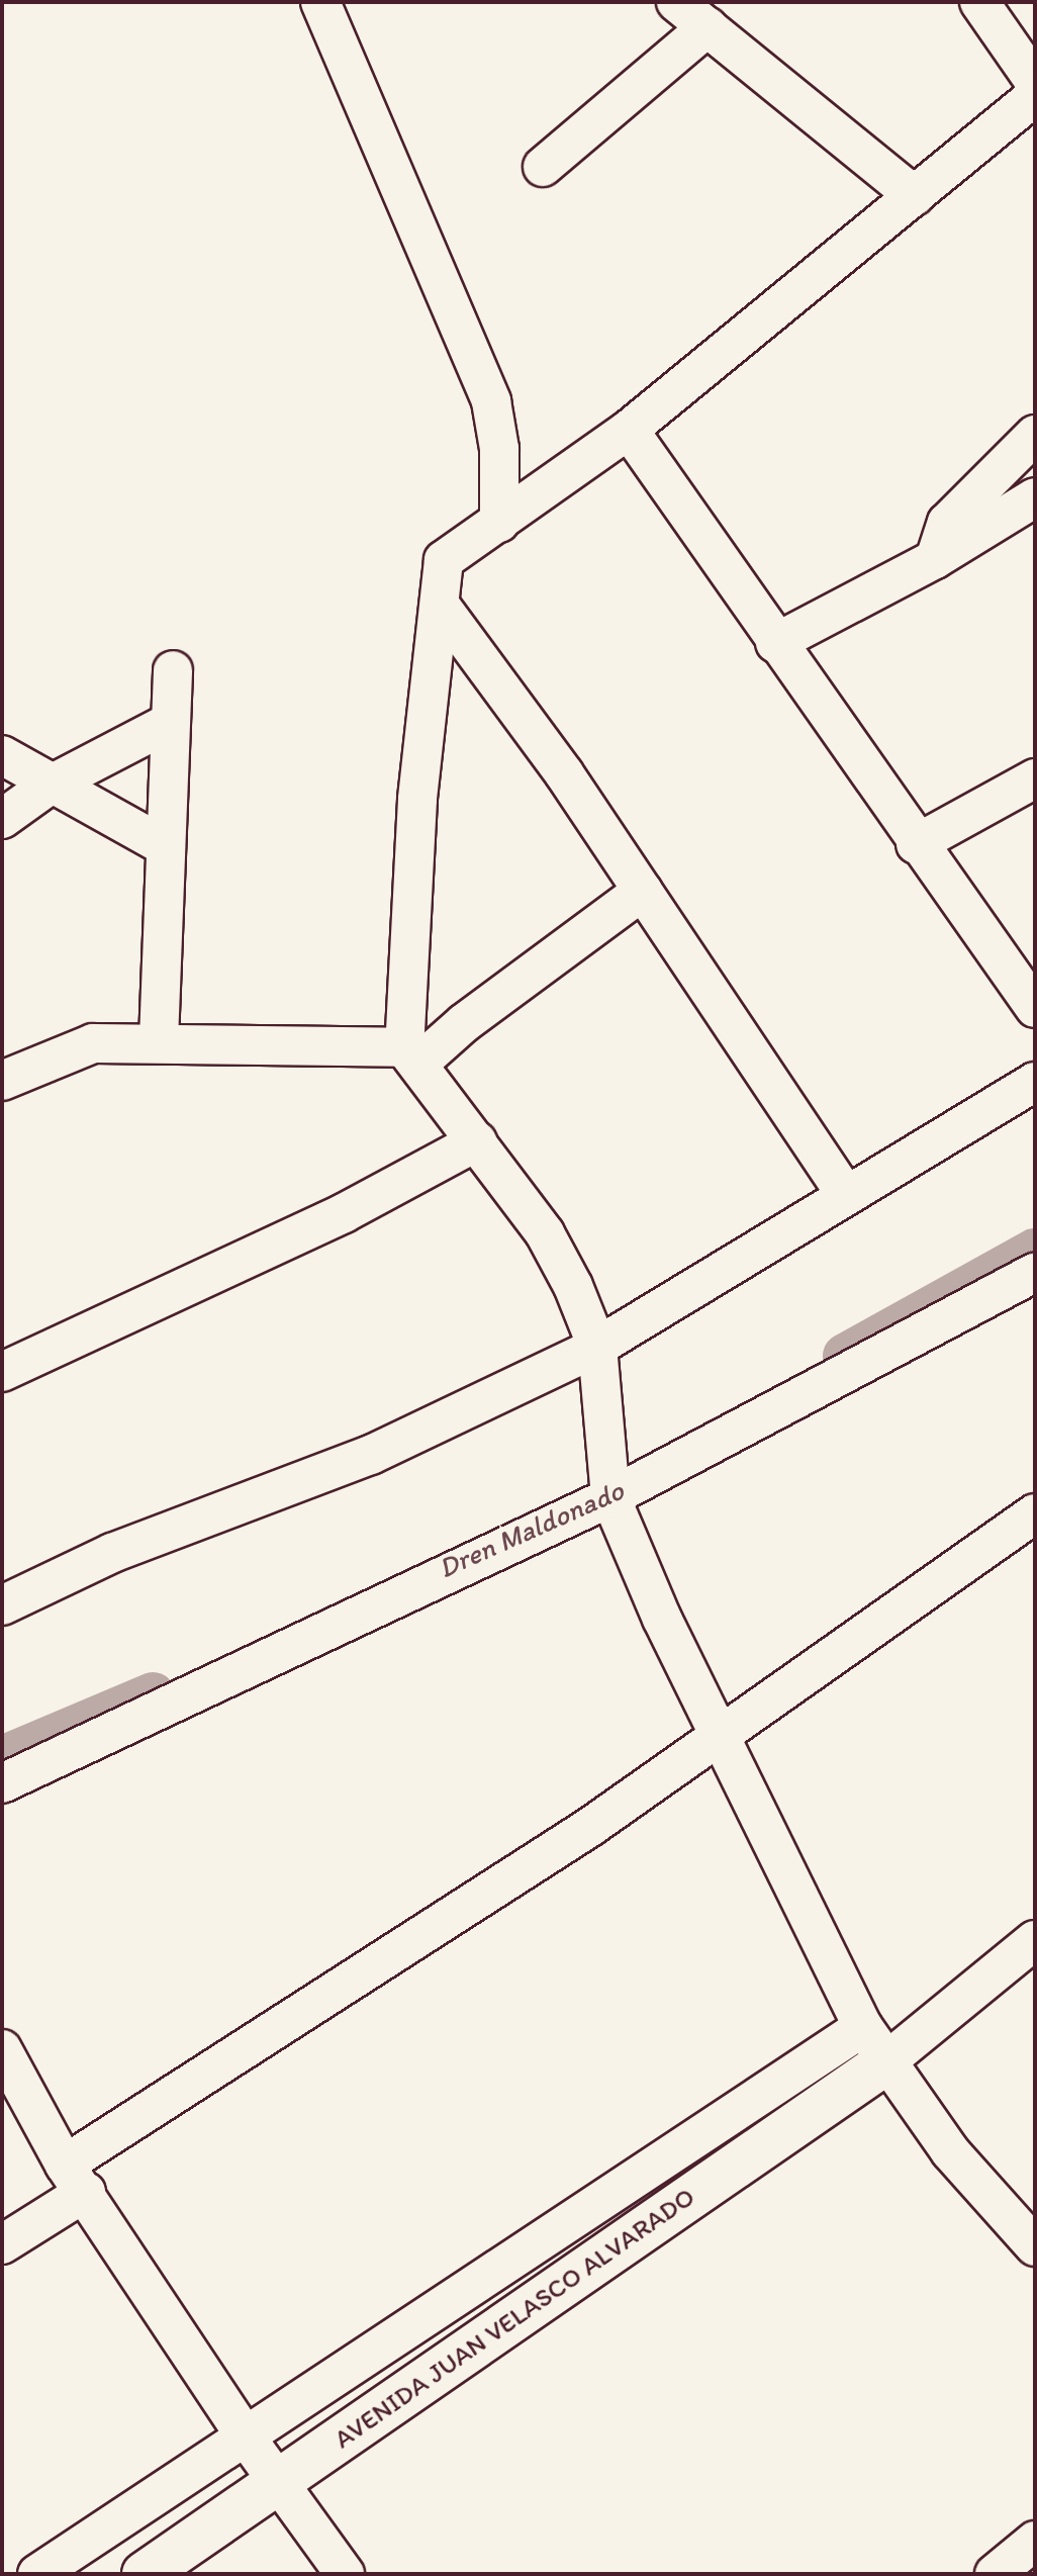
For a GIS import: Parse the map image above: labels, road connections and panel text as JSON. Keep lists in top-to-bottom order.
{
  "streets": {
    "street": ["AVENIDA JUAN VELASCO ALVARADO"]
  },
  "water": ["Dren Maldonado"]
}
